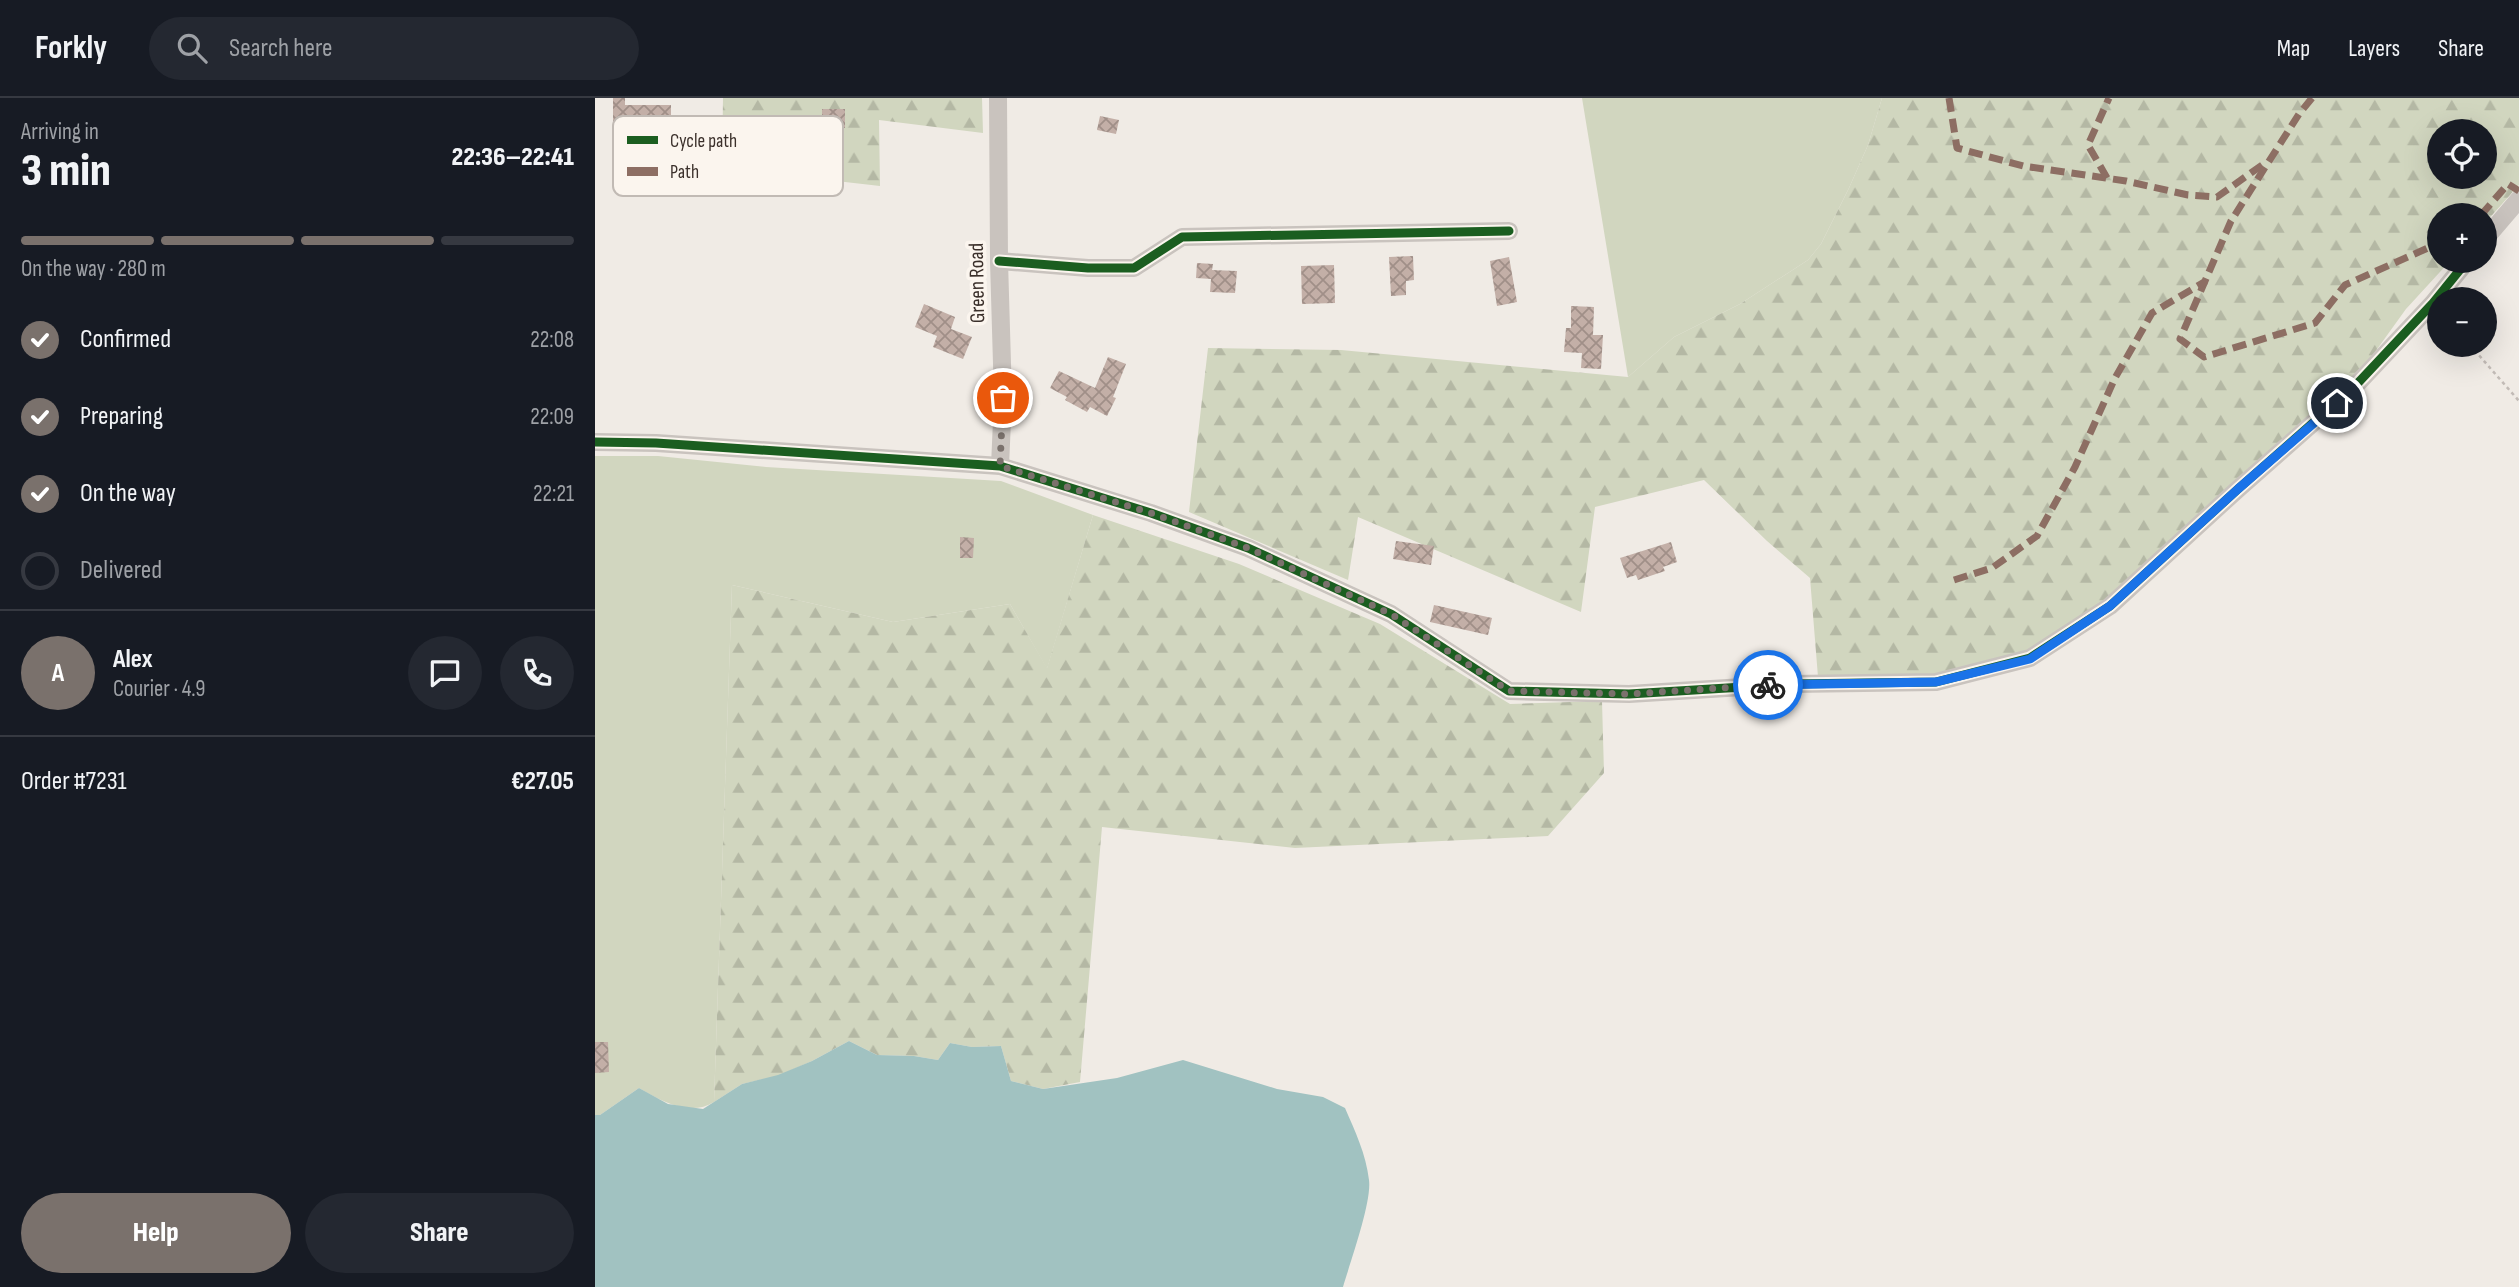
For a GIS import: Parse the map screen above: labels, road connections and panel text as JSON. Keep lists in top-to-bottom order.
{
  "streets": {
    "street": ["Green Road"]
  },
  "legend": ["Cycle path", "Path"],
  "page": {
    "header": "Forkly",
    "search": "Search here",
    "nav": ["Map", "Layers", "Share"],
    "heading": ["3 min", "Arriving in", "22:36–22:41"],
    "panel": [
      "Alex",
      "Courier · 4.9",
      "Order #7231",
      "€27.05"
    ],
    "map_buttons": ["+", "−"],
    "bar": "On the way · 280 m",
    "list": [
      ["Confirmed", "22:08"],
      ["Preparing", "22:09"],
      ["On the way", "22:21"],
      "Delivered"
    ],
    "round": "A",
    "buttons": ["Help", "Share"]
  }
}
